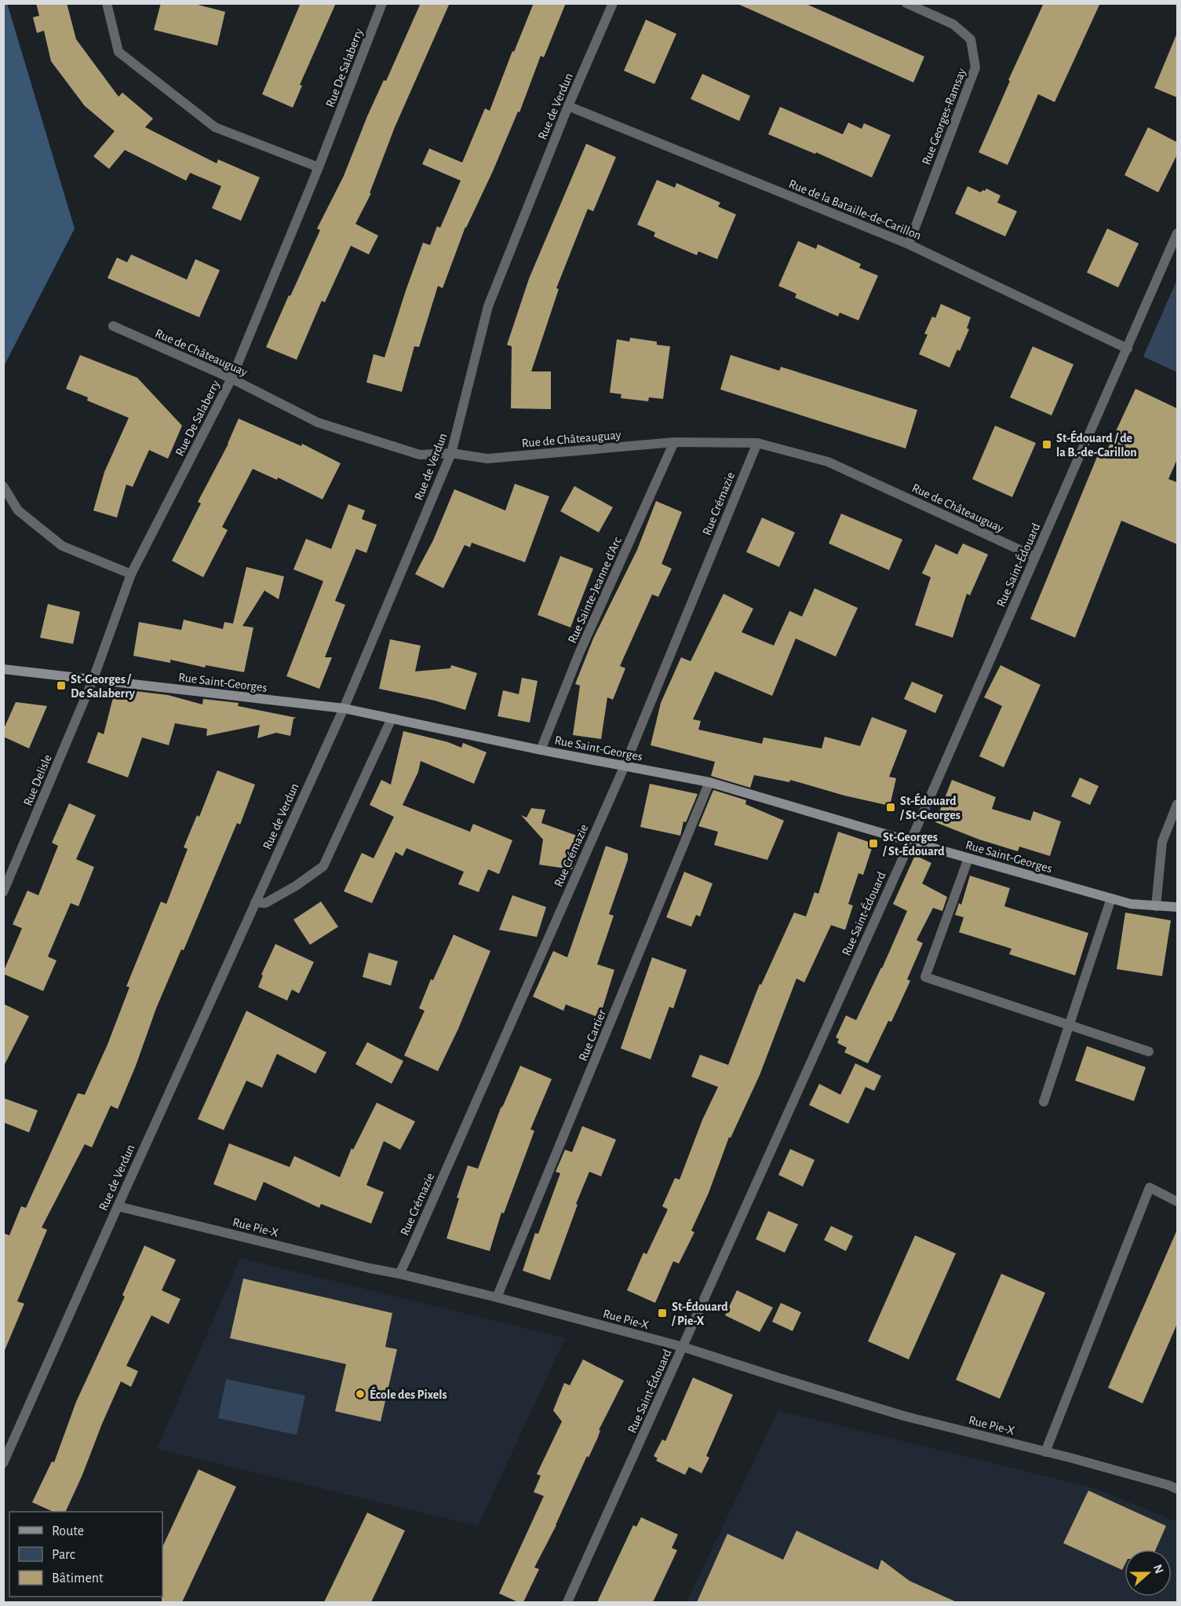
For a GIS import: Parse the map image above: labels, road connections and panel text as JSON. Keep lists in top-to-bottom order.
{
  "streets": {
    "street": [
      "Rue De Salaberry",
      "Rue de Verdun",
      "Rue Georges-Ramsay",
      "Rue de la Bataille-de-Carillon",
      "Rue de Châteauguay",
      "Rue Crémazie",
      "Rue Saint-Édouard",
      "Rue Sainte-Jeanne d'Arc",
      "Rue Saint-Georges",
      "Rue Delisle",
      "Rue Cartier",
      "Rue Pie-X"
    ]
  },
  "crossings": [
    ["Rue De Salaberry", "Rue de Châteauguay"],
    ["Rue De Salaberry", "Rue Saint-Georges"],
    ["Rue De Salaberry", "Rue Delisle"],
    ["Rue de Verdun", "Rue de la Bataille-de-Carillon"],
    ["Rue de Verdun", "Rue de Châteauguay"],
    ["Rue de Verdun", "Rue Saint-Georges"],
    ["Rue de Verdun", "Rue Pie-X"],
    ["Rue Georges-Ramsay", "Rue de la Bataille-de-Carillon"],
    ["Rue de la Bataille-de-Carillon", "Rue Saint-Édouard"],
    ["Rue de Châteauguay", "Rue Crémazie"],
    ["Rue de Châteauguay", "Rue Saint-Édouard"],
    ["Rue de Châteauguay", "Rue Sainte-Jeanne d'Arc"],
    ["Rue Crémazie", "Rue Saint-Georges"],
    ["Rue Crémazie", "Rue Pie-X"],
    ["Rue Saint-Édouard", "Rue Saint-Georges"],
    ["Rue Saint-Édouard", "Rue Pie-X"],
    ["Rue Sainte-Jeanne d'Arc", "Rue Saint-Georges"],
    ["Rue Saint-Georges", "Rue Delisle"],
    ["Rue Saint-Georges", "Rue Cartier"],
    ["Rue Cartier", "Rue Pie-X"]
  ],
  "places": {
    "transit": [
      "St-Édouard / de la B.-de-Carillon",
      "St-Georges / De Salaberry",
      "St-Édouard / St-Georges",
      "St-Georges / St-Édouard",
      "St-Édouard / Pie-X"
    ],
    "other": ["École des Pixels"]
  },
  "legend": ["Route", "Parc", "Bâtiment"],
  "north": "right"
}
